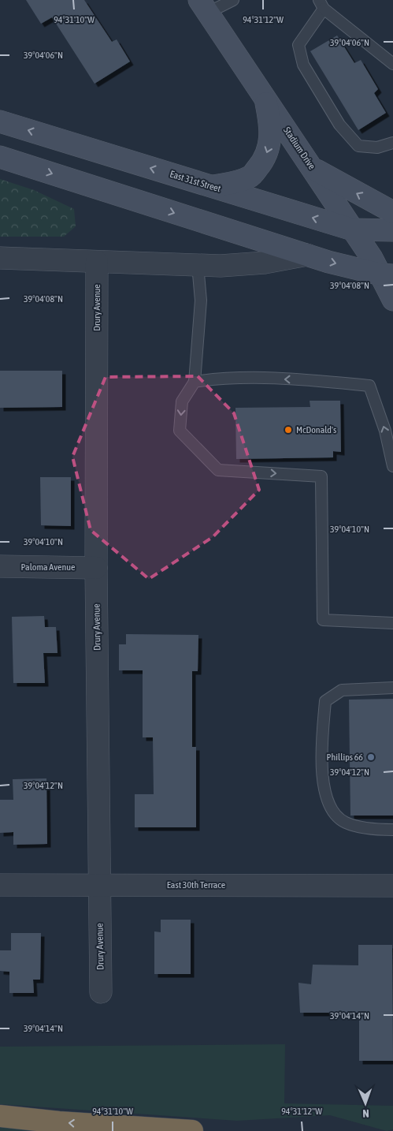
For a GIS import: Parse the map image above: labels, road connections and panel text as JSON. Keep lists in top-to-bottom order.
{
  "streets": {
    "main road": ["Stadium Drive", "East 31st Street"],
    "street": ["Drury Avenue", "Paloma Avenue", "East 30th Terrace"]
  },
  "crossings": [
    ["Stadium Drive", "East 31st Street"],
    ["Drury Avenue", "Paloma Avenue"],
    ["Drury Avenue", "East 30th Terrace"]
  ],
  "places": ["McDonald's", "Phillips 66"],
  "north": "bottom",
  "coordinates": [
    "94°31'10\"W",
    "94°31'12\"W",
    "39°04'06\"N",
    "39°04'08\"N",
    "39°04'10\"N",
    "39°04'12\"N",
    "39°04'14\"N"
  ]
}
